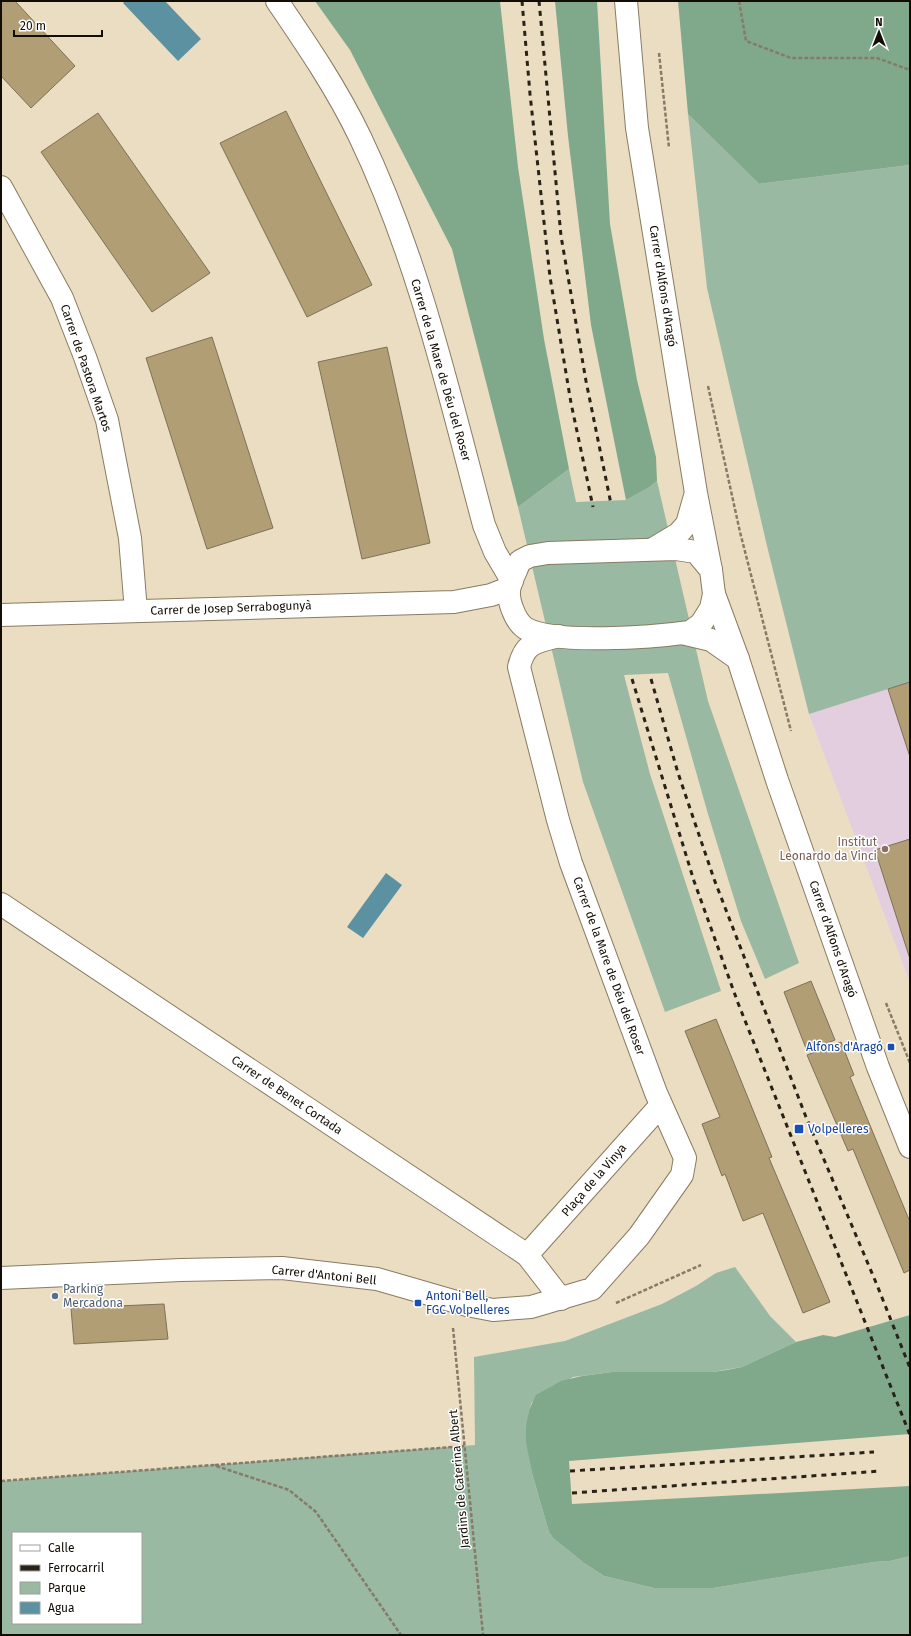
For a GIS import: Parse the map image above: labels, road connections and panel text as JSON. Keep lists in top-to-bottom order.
{
  "streets": {
    "street": [
      "Carrer d'Alfons d'Aragó",
      "Carrer de Pastora Martos",
      "Carrer de la Mare de Déu del Roser",
      "Carrer de Josep Serrabogunyà",
      "Carrer de Benet Cortada",
      "Plaça de la Vinya",
      "Carrer d'Antoni Bell"
    ],
    "path": ["Jardins de Caterina Albert"]
  },
  "crossings": [
    ["Carrer de Pastora Martos", "Carrer de Josep Serrabogunyà"],
    ["Carrer de la Mare de Déu del Roser", "Carrer de Josep Serrabogunyà"],
    ["Carrer de la Mare de Déu del Roser", "Plaça de la Vinya"],
    ["Carrer de la Mare de Déu del Roser", "Carrer d'Antoni Bell"],
    ["Carrer de Benet Cortada", "Plaça de la Vinya"],
    ["Carrer de Benet Cortada", "Carrer d'Antoni Bell"]
  ],
  "places": {
    "other": ["Institut Leonardo da Vinci", "Parking Mercadona"],
    "transit": ["Alfons d'Aragó", "Volpelleres", "Antoni Bell, FGC Volpelleres"]
  },
  "legend": [
    "Calle",
    "Ferrocarril",
    "Parque",
    "Agua"
  ],
  "scale_bar": "20 m",
  "north": "top"
}
